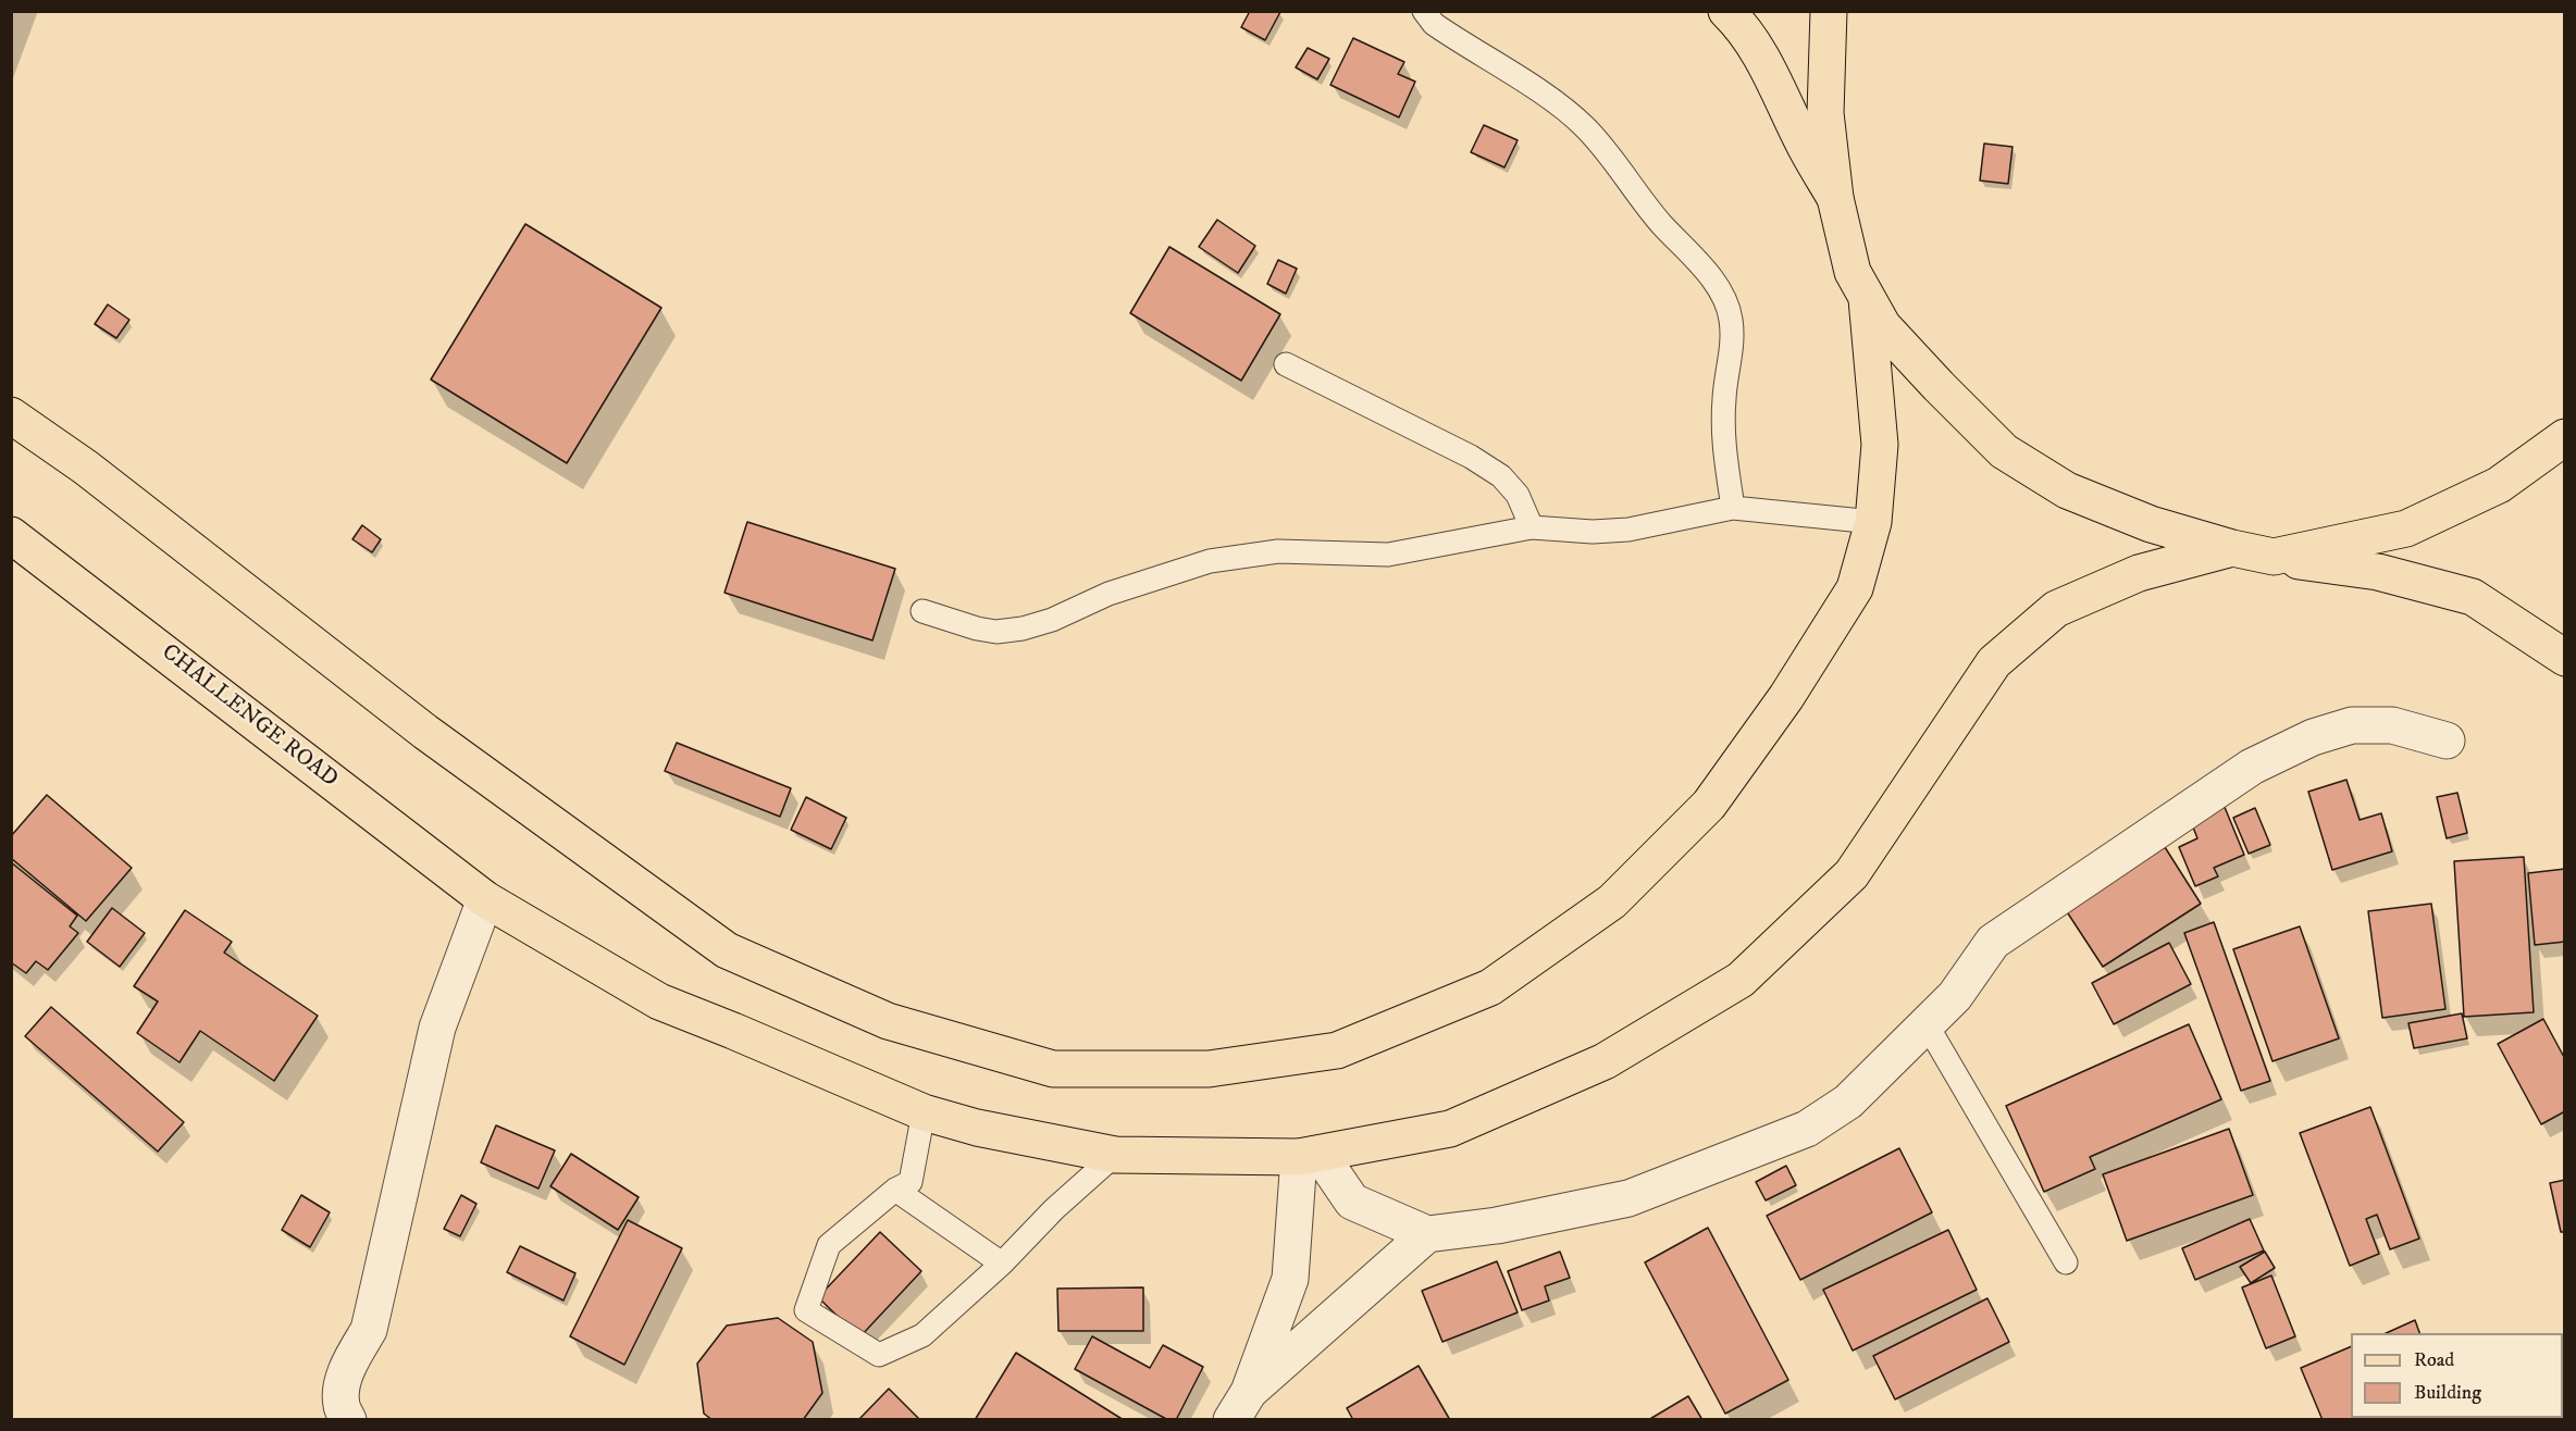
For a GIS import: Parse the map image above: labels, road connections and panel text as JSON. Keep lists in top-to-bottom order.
{
  "streets": {
    "main road": ["CHALLENGE ROAD"]
  },
  "legend": ["Road", "Building"]
}
